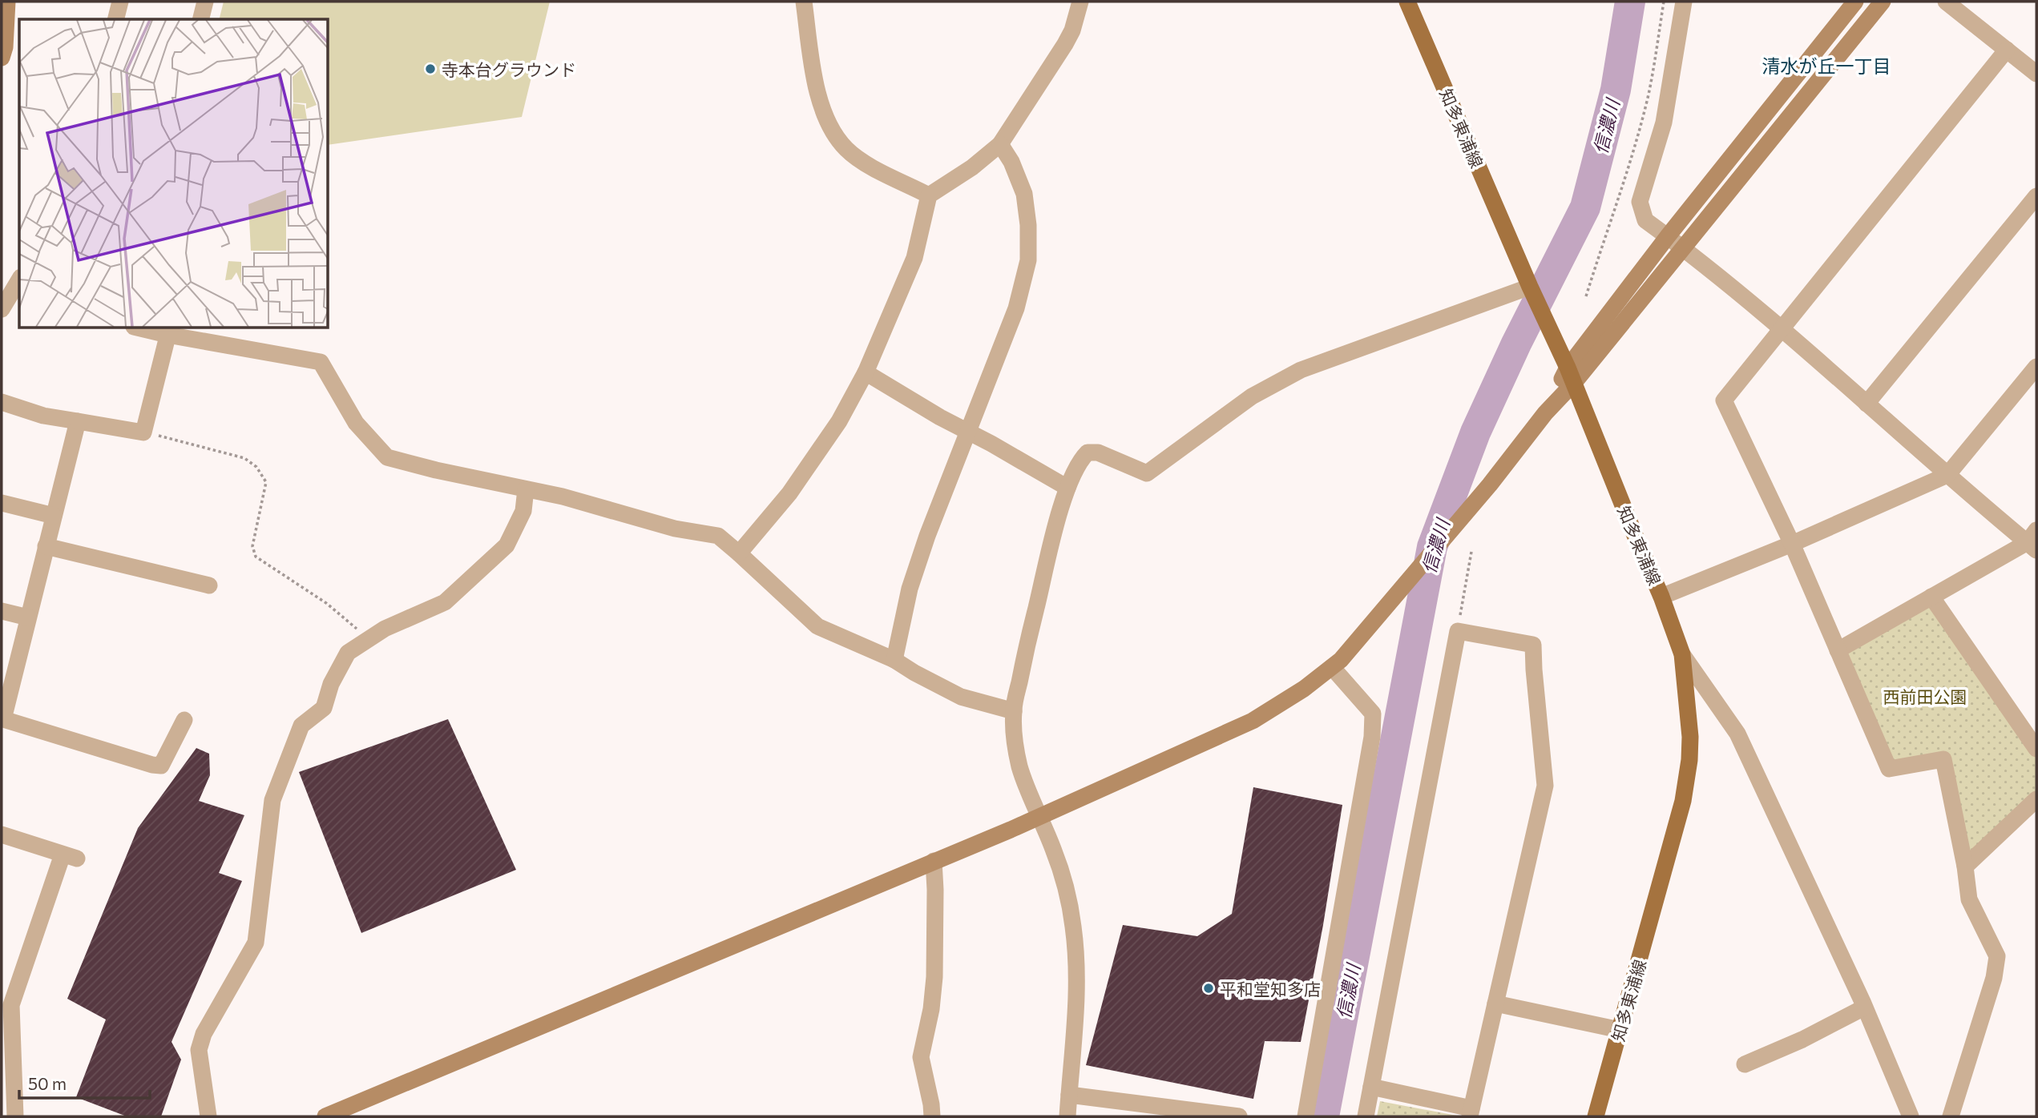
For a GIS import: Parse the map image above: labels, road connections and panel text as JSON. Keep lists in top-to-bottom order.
{
  "streets": {
    "main road": ["知多東浦線"]
  },
  "districts": ["清水が丘一丁目"],
  "water": ["信濃川"],
  "parks": ["西前田公園"],
  "places": ["寺本台グラウンド", "平和堂知多店"],
  "scale_bar": "50 m"
}
